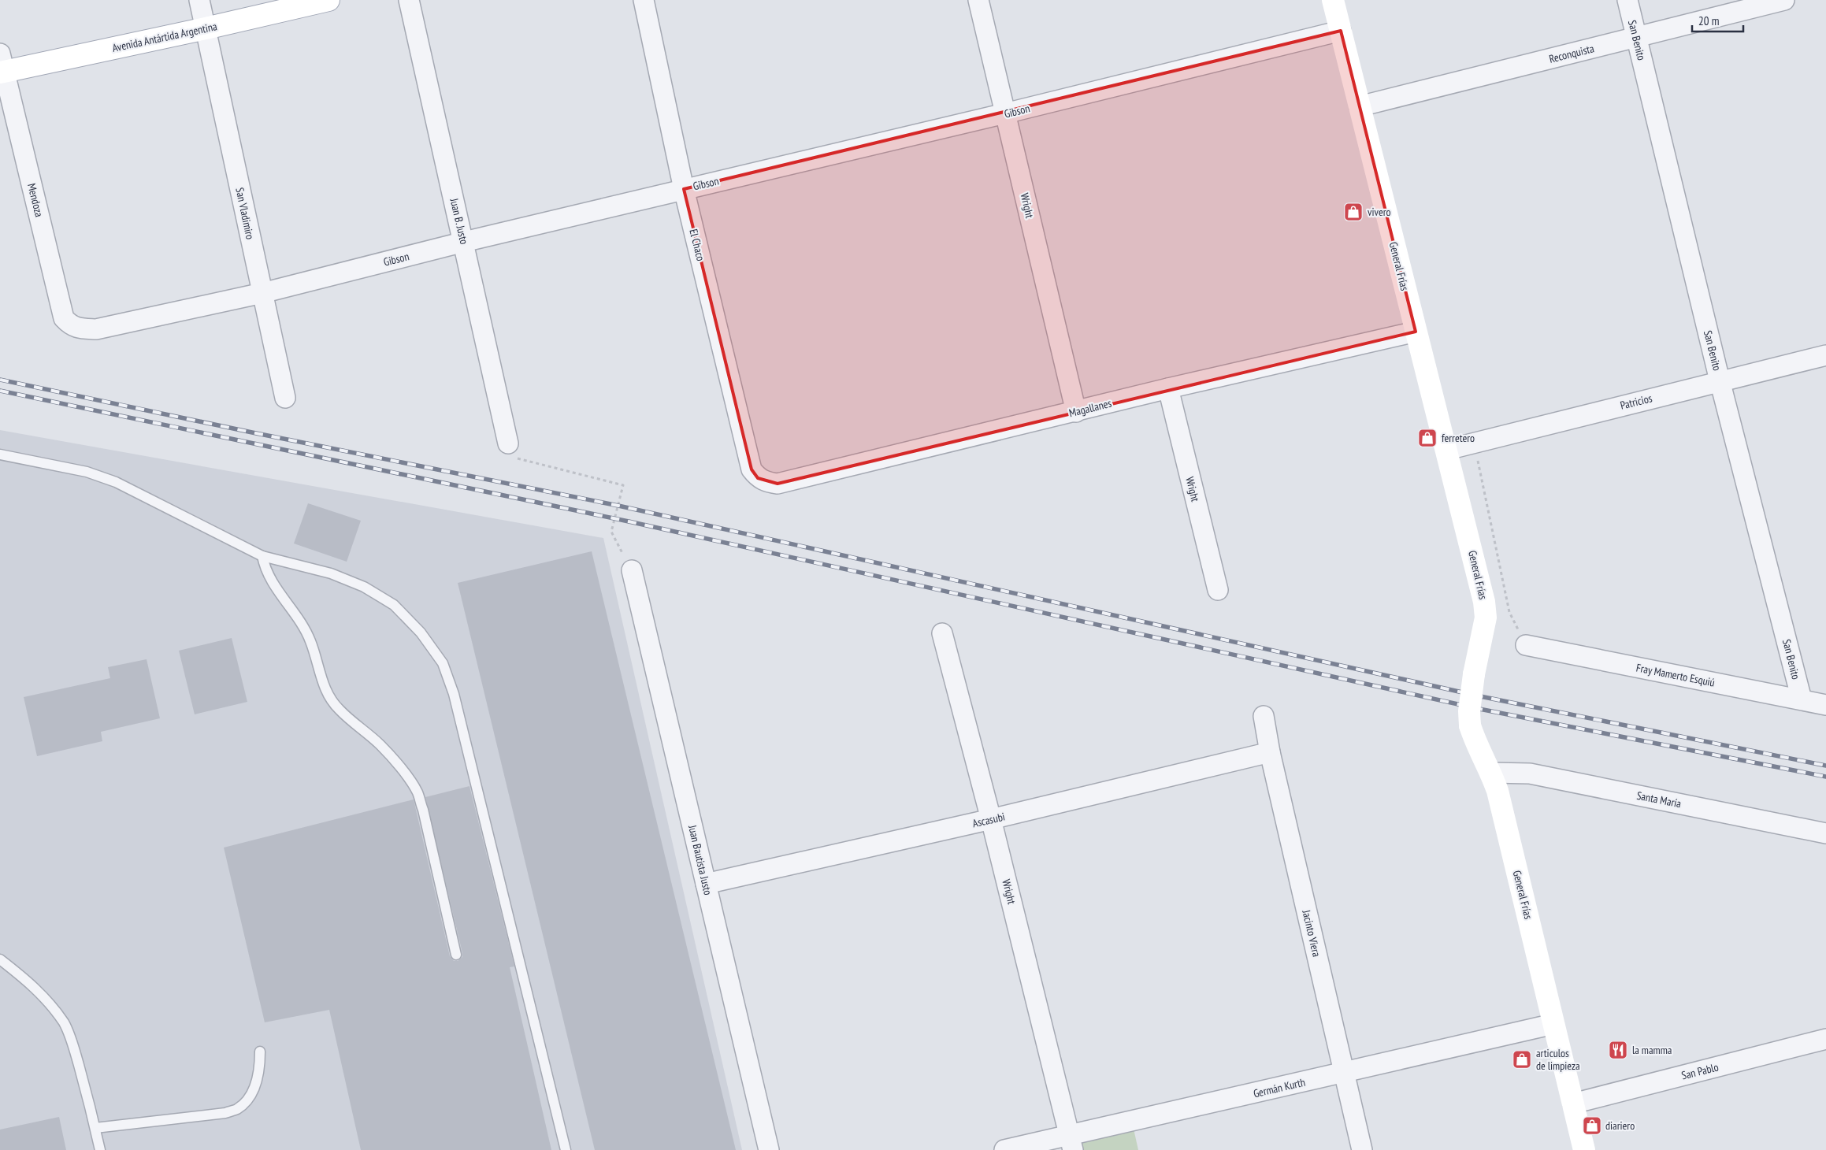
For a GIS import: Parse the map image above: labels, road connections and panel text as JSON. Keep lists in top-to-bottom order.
{
  "streets": {
    "main road": ["Avenida Antártida Argentina", "General Frías"],
    "street": [
      "San Benito",
      "Reconquista",
      "Gibson",
      "Mendoza",
      "Wright",
      "San Vladimiro",
      "Juan B. Justo",
      "El Chaco",
      "Patricios",
      "Magallanes",
      "Fray Mamerto Esquiú",
      "Santa María",
      "Ascasubi",
      "Juan Bautista Justo",
      "Jacinto Viera",
      "San Pablo",
      "Germán Kurth"
    ]
  },
  "crossings": [
    ["Avenida Antártida Argentina", "Mendoza"],
    ["Avenida Antártida Argentina", "San Vladimiro"],
    ["San Benito", "Reconquista"],
    ["San Benito", "Patricios"],
    ["San Benito", "Fray Mamerto Esquiú"],
    ["Reconquista", "General Frías"],
    ["Gibson", "Mendoza"],
    ["Gibson", "Wright"],
    ["Gibson", "San Vladimiro"],
    ["Gibson", "Juan B. Justo"],
    ["Gibson", "El Chaco"],
    ["Gibson", "General Frías"],
    ["Wright", "Magallanes"],
    ["Wright", "Ascasubi"],
    ["Wright", "Germán Kurth"],
    ["El Chaco", "Magallanes"],
    ["General Frías", "Patricios"],
    ["General Frías", "Magallanes"],
    ["General Frías", "Santa María"],
    ["General Frías", "San Pablo"],
    ["General Frías", "Germán Kurth"],
    ["Ascasubi", "Juan Bautista Justo"],
    ["Ascasubi", "Jacinto Viera"],
    ["Jacinto Viera", "Germán Kurth"]
  ],
  "places": {
    "shop": [
      "vivero",
      "ferretero",
      "articulos de limpieza",
      "diariero"
    ],
    "restaurant": ["la mamma"]
  },
  "scale_bar": "20 m"
}
